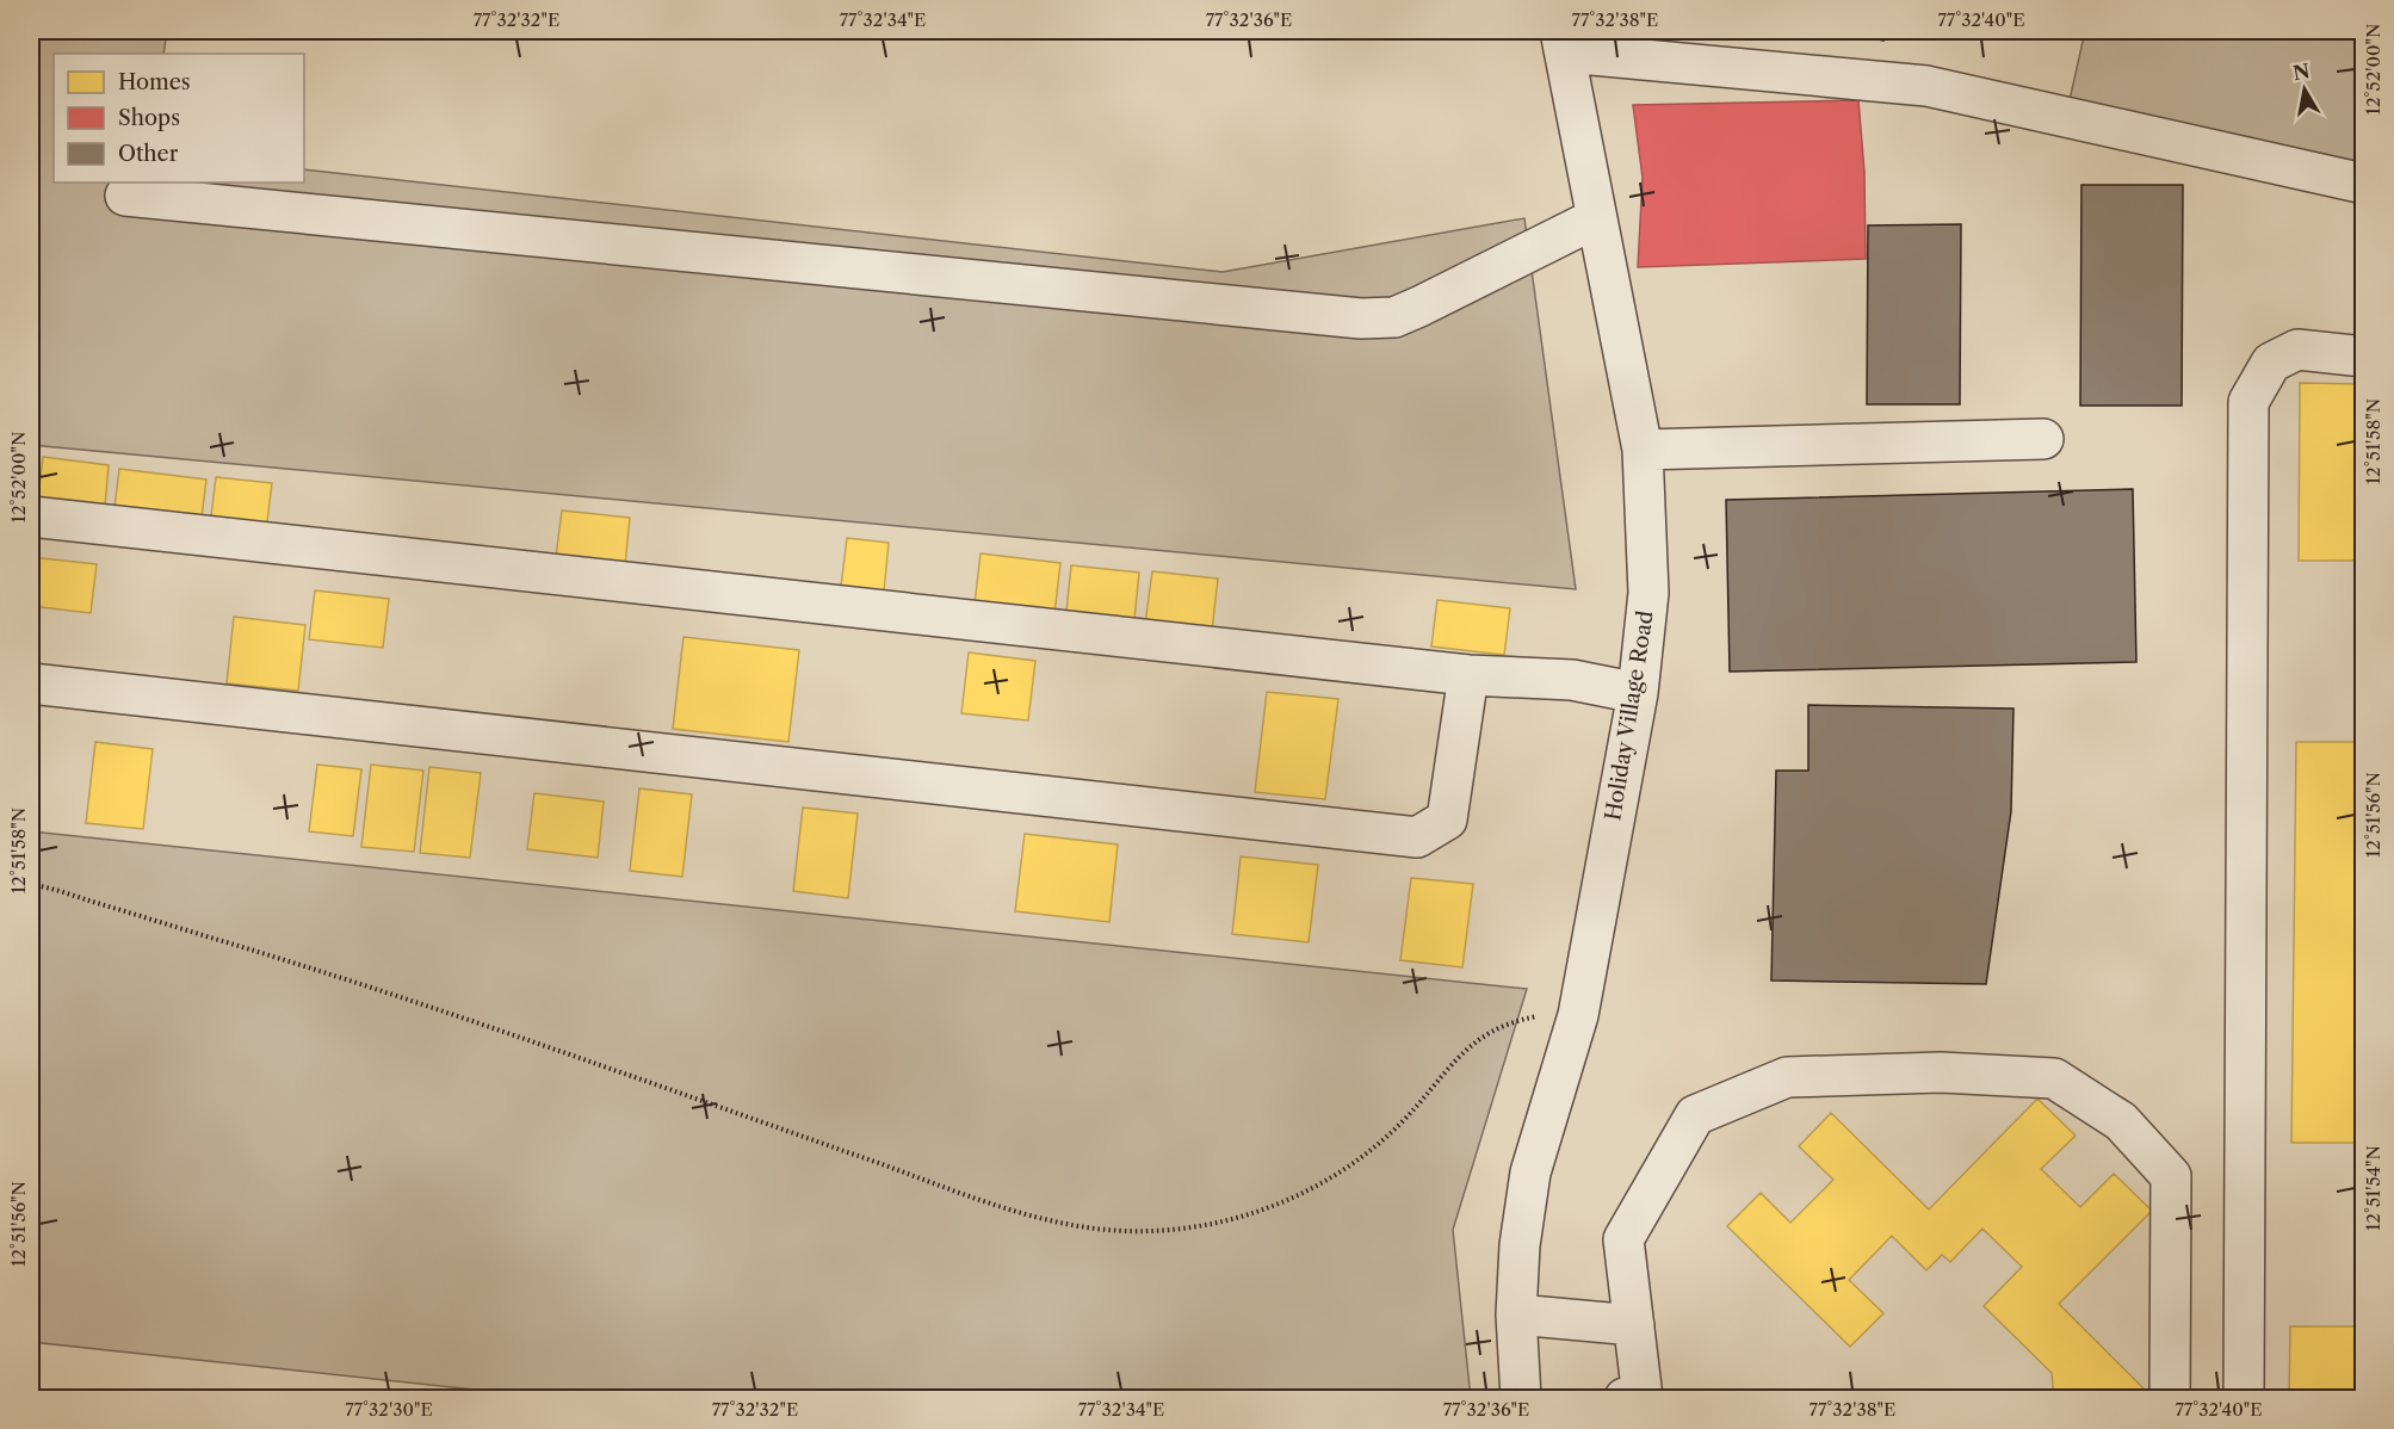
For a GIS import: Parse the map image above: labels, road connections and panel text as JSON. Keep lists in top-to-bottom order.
{
  "streets": {
    "street": ["Holiday Village Road"]
  },
  "legend": ["Homes", "Shops", "Other"],
  "north": "top",
  "coordinates": [
    "77°32'32\"E",
    "77°32'34\"E",
    "77°32'36\"E",
    "77°32'38\"E",
    "77°32'40\"E",
    "12°52'00\"N",
    "12°51'58\"N",
    "12°51'56\"N",
    "12°51'54\"N",
    "77°32'30\"E"
  ]
}
